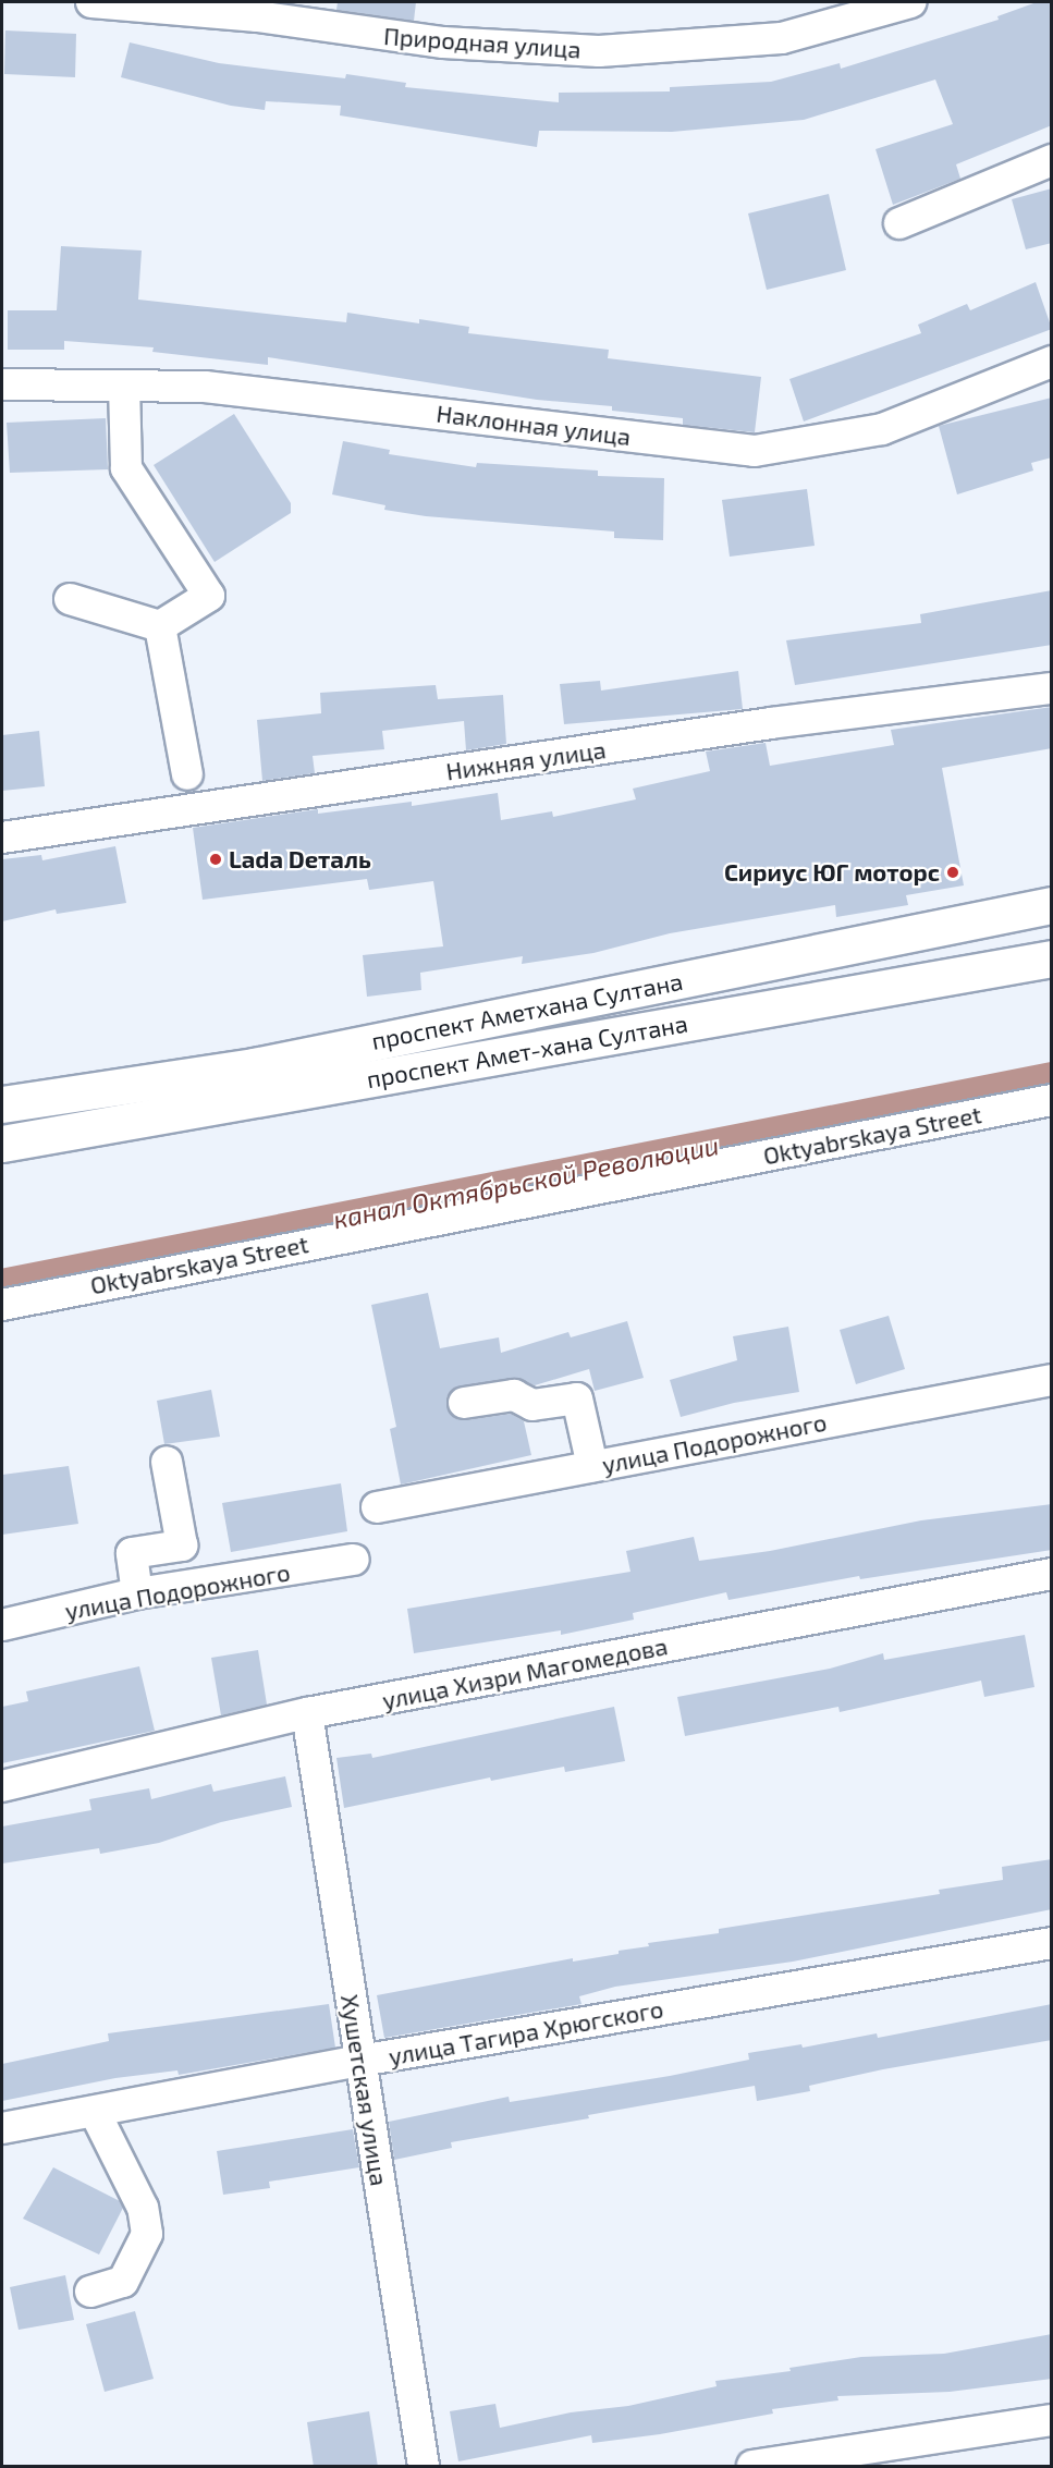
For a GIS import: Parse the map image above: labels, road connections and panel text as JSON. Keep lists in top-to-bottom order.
{
  "streets": {
    "main road": ["проспект Аметхана Султана", "проспект Амет-хана Султана"],
    "street": [
      "Природная улица",
      "Наклонная улица",
      "Нижняя улица",
      "Oktyabrskaya Street",
      "улица Подорожного",
      "улица Хизри Магомедова",
      "улица Тагира Хрюгского",
      "Хушетская улица"
    ]
  },
  "crossings": [
    ["улица Хизри Магомедова", "Хушетская улица"],
    ["улица Тагира Хрюгского", "Хушетская улица"]
  ],
  "water": ["канал Октябрьской Революции"],
  "places": ["Lada Dеталь", "Сириус ЮГ моторс"]
}
